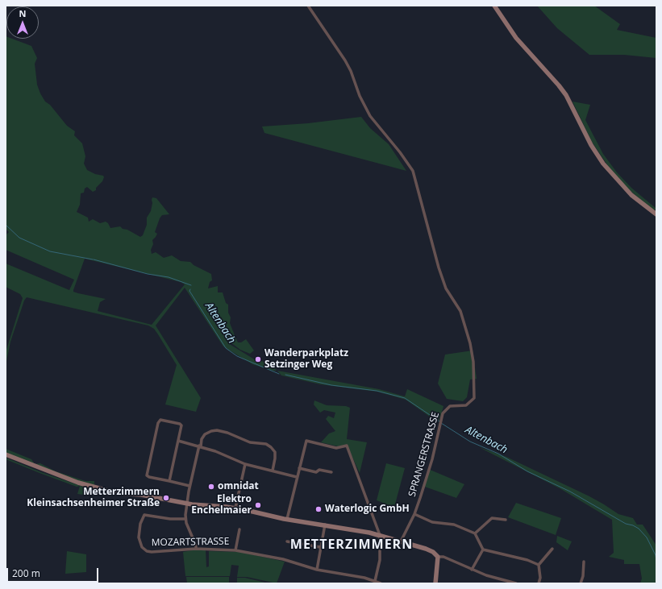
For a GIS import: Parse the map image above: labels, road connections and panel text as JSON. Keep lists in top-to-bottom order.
{
  "streets": {
    "street": ["SPRANGERSTRASSE", "MOZARTSTRASSE"]
  },
  "districts": ["METTERZIMMERN"],
  "water": ["Altenbach"],
  "places": [
    "Wanderparkplatz Setzinger Weg",
    "omnidat",
    "Metterzimmern Kleinsachsenheimer Straße",
    "Elektro Enchelmaier",
    "Waterlogic GmbH"
  ],
  "scale_bar": "200 m",
  "north": "top"
}
